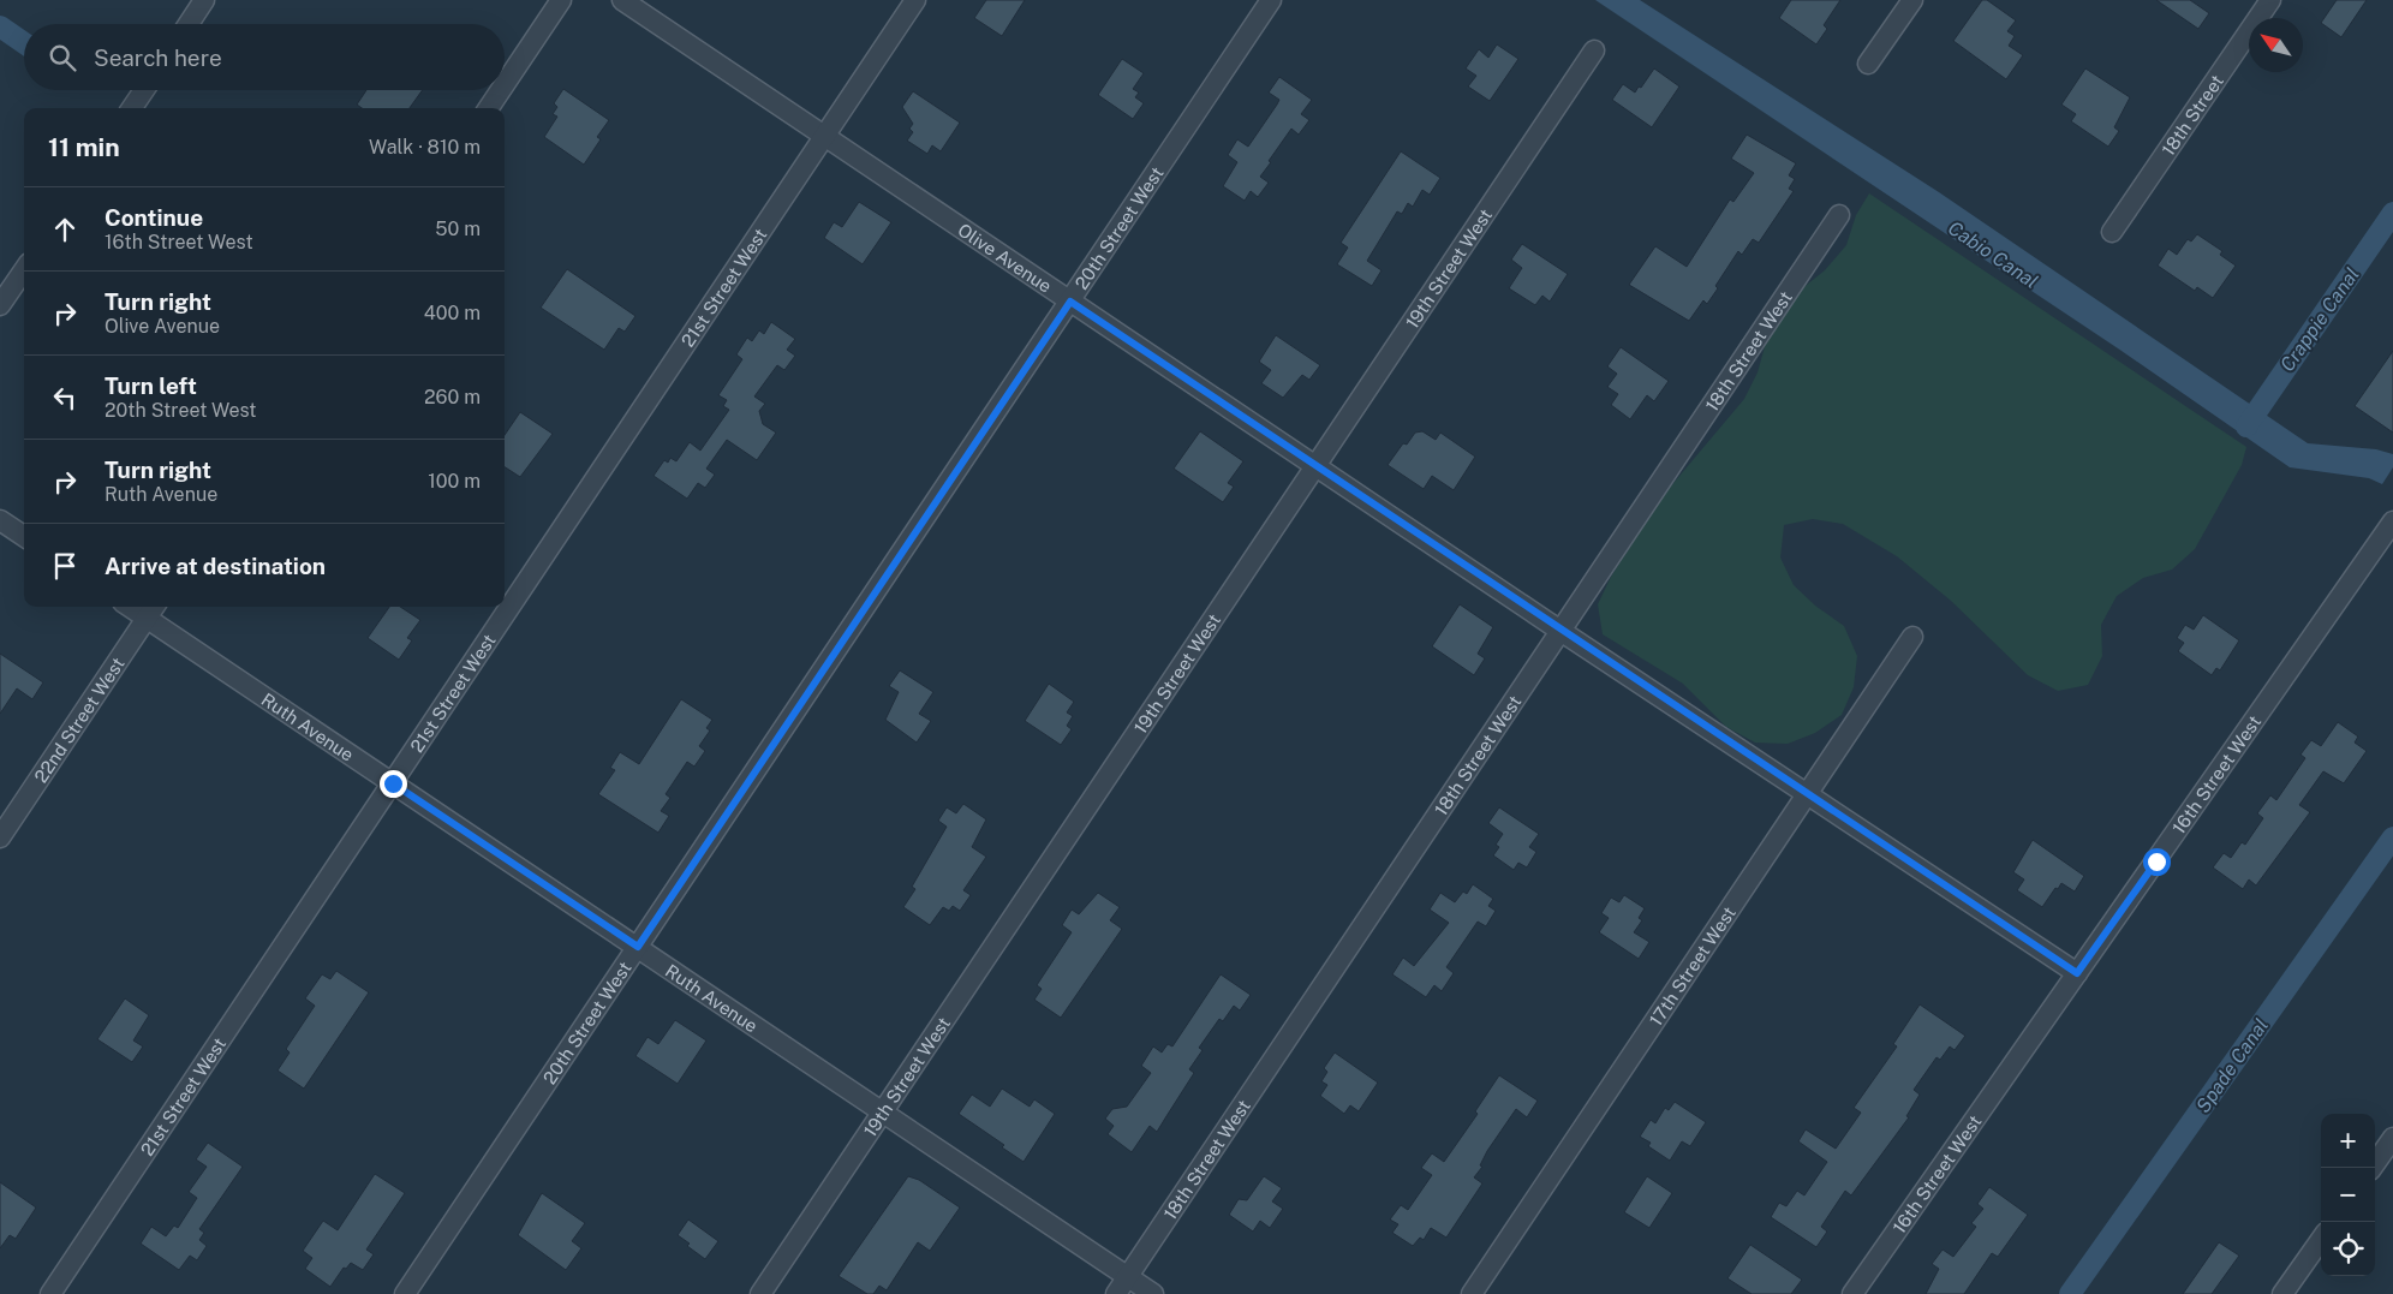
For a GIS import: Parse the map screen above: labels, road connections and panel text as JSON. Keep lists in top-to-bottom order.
{
  "streets": {
    "street": [
      "18th Street",
      "20th Street West",
      "Olive Avenue",
      "19th Street West",
      "21st Street West",
      "18th Street West",
      "22nd Street West",
      "Ruth Avenue",
      "16th Street West",
      "17th Street West"
    ]
  },
  "crossings": [
    ["20th Street West", "Olive Avenue"],
    ["20th Street West", "Ruth Avenue"],
    ["Olive Avenue", "19th Street West"],
    ["Olive Avenue", "21st Street West"],
    ["Olive Avenue", "18th Street West"],
    ["Olive Avenue", "16th Street West"],
    ["Olive Avenue", "17th Street West"],
    ["19th Street West", "Ruth Avenue"],
    ["21st Street West", "Ruth Avenue"],
    ["18th Street West", "Ruth Avenue"],
    ["22nd Street West", "Ruth Avenue"]
  ],
  "water": ["Cabio Canal", "Crappie Canal", "Spade Canal"],
  "north": "top left",
  "page": {
    "search": "Search here",
    "heading": ["11 min", "Walk · 810 m"],
    "list": [
      ["Continue", "16th Street West", "50 m"],
      ["Turn right", "Olive Avenue", "400 m"],
      ["Turn left", "20th Street West", "260 m"],
      ["Turn right", "Ruth Avenue", "100 m"],
      "Arrive at destination"
    ],
    "map_buttons": ["+", "−"]
  }
}
